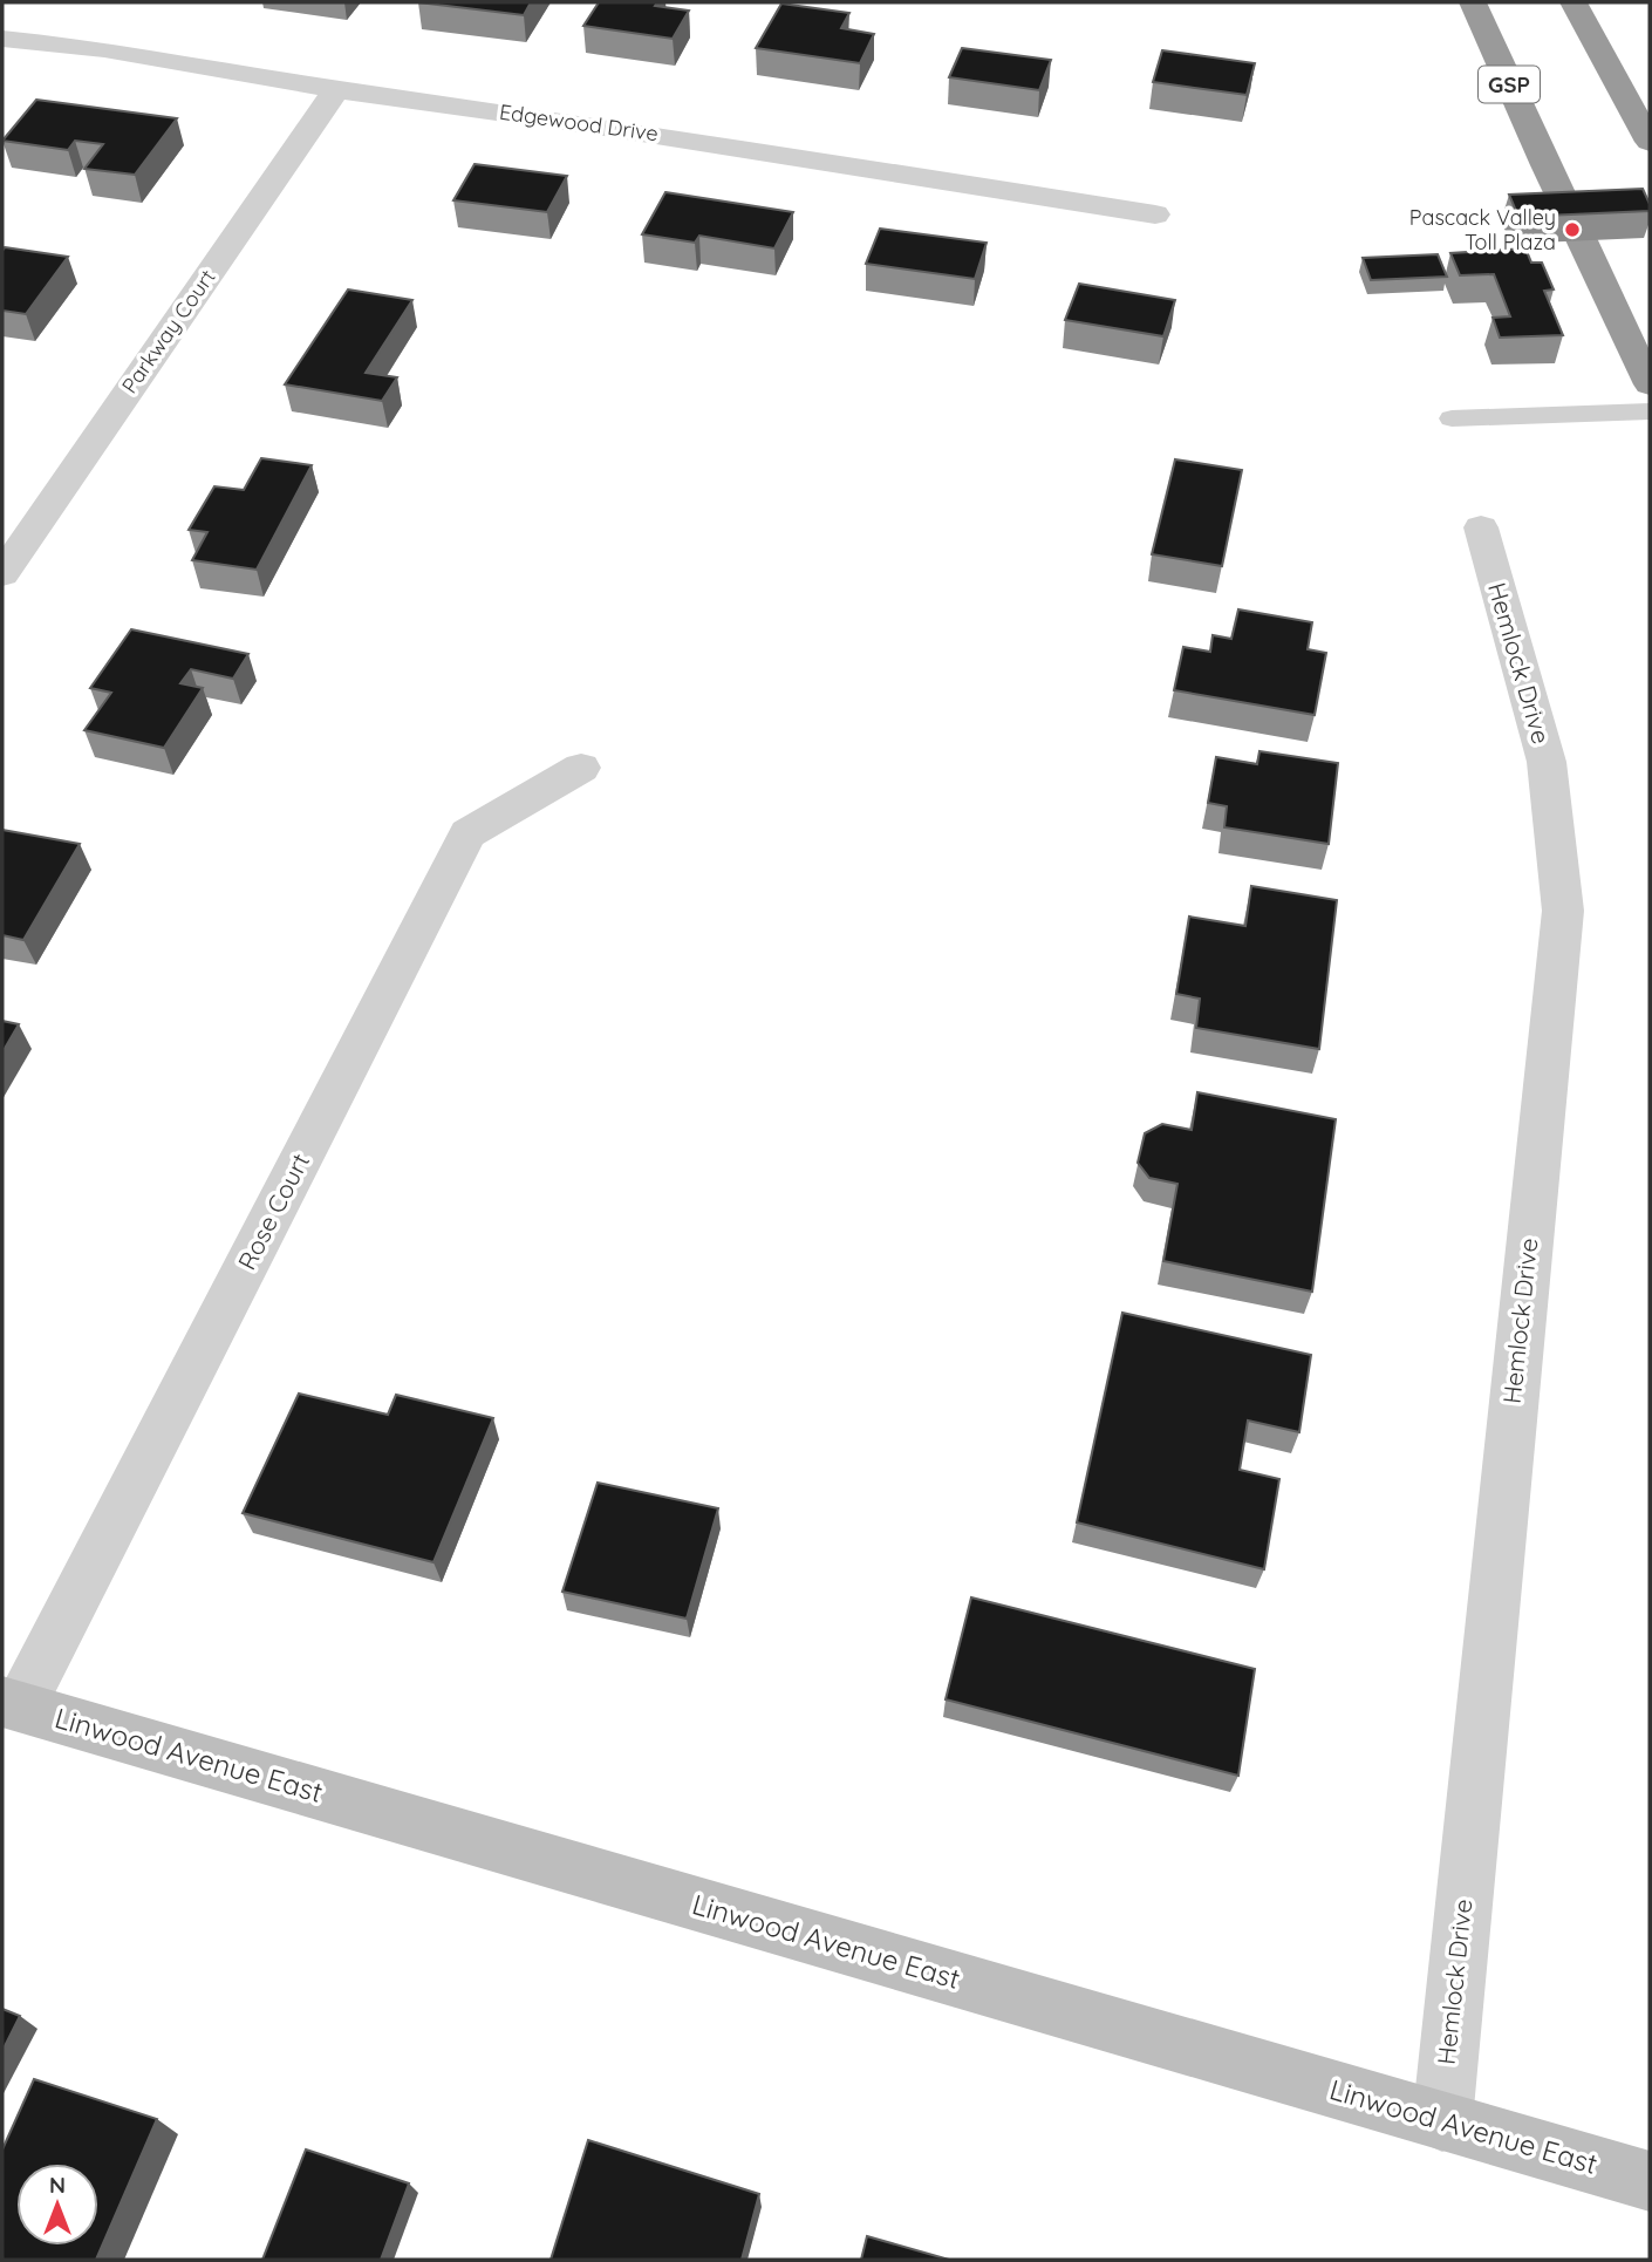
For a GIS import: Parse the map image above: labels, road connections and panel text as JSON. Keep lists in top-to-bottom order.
{
  "streets": {
    "highway": ["GSP"],
    "main road": ["Linwood Avenue East"],
    "street": [
      "Edgewood Drive",
      "Parkway Court",
      "Hemlock Drive",
      "Rose Court"
    ]
  },
  "crossings": [
    ["Edgewood Drive", "Parkway Court"],
    ["Hemlock Drive", "Linwood Avenue East"],
    ["Rose Court", "Linwood Avenue East"]
  ],
  "places": ["Pascack Valley Toll Plaza"],
  "north": "top"
}
